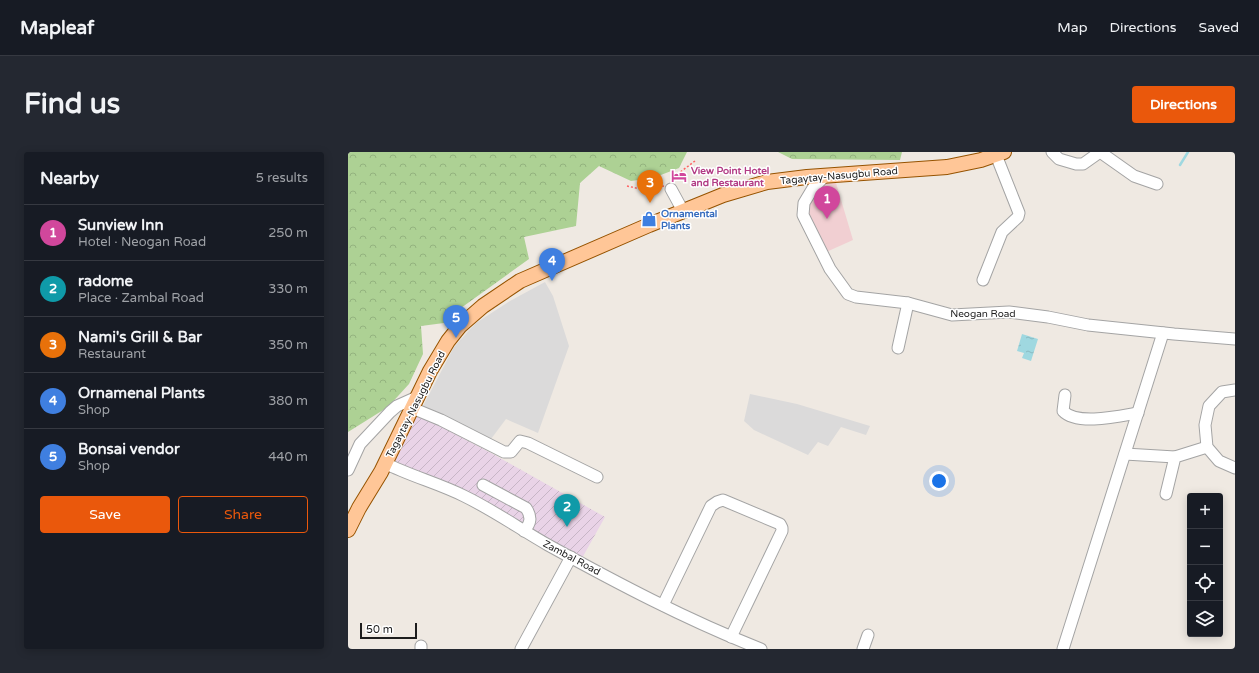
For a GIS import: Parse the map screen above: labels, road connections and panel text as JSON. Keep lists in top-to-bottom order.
{
  "streets": {
    "main road": ["Tagaytay-Nasugbu Road"],
    "street": ["Neogan Road", "Zambal Road"]
  },
  "crossings": [
    ["Tagaytay-Nasugbu Road", "Neogan Road"],
    ["Tagaytay-Nasugbu Road", "Zambal Road"]
  ],
  "places": {
    "hotel": ["View Point Hotel and Restaurant"],
    "shop": ["Ornamental Plants"]
  },
  "scale_bar": "50 m",
  "page": {
    "header": "Mapleaf",
    "nav": ["Map", "Directions", "Saved"],
    "buttons": [
      "Directions",
      ["Save", "Share"]
    ],
    "title": "Find us",
    "heading": ["Nearby", "5 results"],
    "pins": [
      "3",
      "1",
      "4",
      "5",
      "2"
    ],
    "list": [
      {
        "mark": "1",
        "name": "Sunview Inn",
        "note": "Hotel · Neogan Road",
        "value": "250 m"
      },
      {
        "mark": "2",
        "name": "radome",
        "note": "Place · Zambal Road",
        "value": "330 m"
      },
      {
        "mark": "3",
        "name": "Nami's Grill & Bar",
        "note": "Restaurant",
        "value": "350 m"
      },
      {
        "mark": "4",
        "name": "Ornamenal Plants",
        "note": "Shop",
        "value": "380 m"
      },
      {
        "mark": "5",
        "name": "Bonsai vendor",
        "note": "Shop",
        "value": "440 m"
      }
    ],
    "map_buttons": ["+", "−"],
    "scale": "50 m"
  }
}
